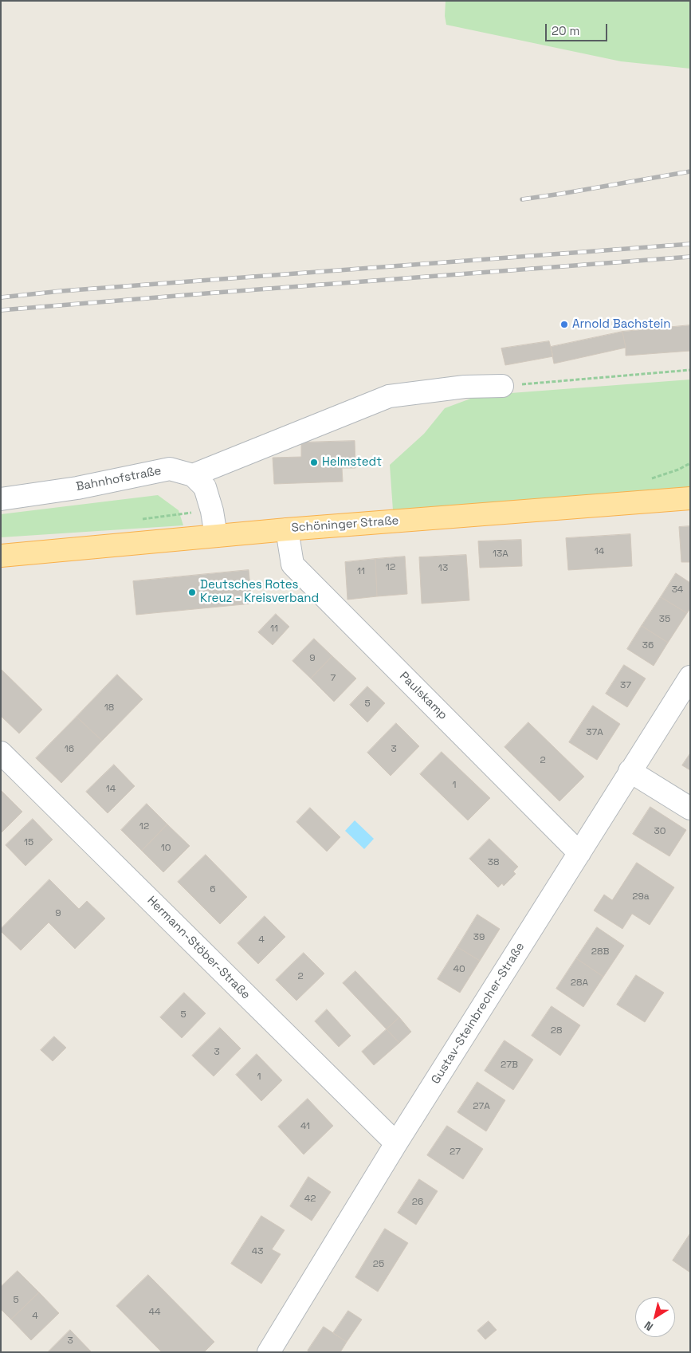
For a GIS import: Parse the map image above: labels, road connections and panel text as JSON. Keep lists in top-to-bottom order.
{
  "streets": {
    "main road": ["Schöninger Straße"],
    "street": [
      "Bahnhofstraße",
      "Paulskamp",
      "Hermann-Stöber-Straße",
      "Gustav-Steinbrecher-Straße"
    ]
  },
  "crossings": [
    ["Schöninger Straße", "Paulskamp"],
    ["Paulskamp", "Gustav-Steinbrecher-Straße"],
    ["Hermann-Stöber-Straße", "Gustav-Steinbrecher-Straße"]
  ],
  "places": ["Arnold Bachstein", "Helmstedt", "Deutsches Rotes Kreuz - Kreisverband"],
  "house_numbers": [
    "14",
    "13A",
    "12",
    "13",
    "11",
    "34",
    "35",
    "11",
    "36",
    "9",
    "7",
    "37",
    "5",
    "18",
    "37A",
    "16",
    "3",
    "2",
    "1",
    "14",
    "12",
    "30",
    "15",
    "10",
    "38",
    "6",
    "29a",
    "9",
    "39",
    "4",
    "28B",
    "40",
    "2",
    "28A",
    "5",
    "28",
    "3",
    "27B",
    "1",
    "27A",
    "41",
    "27",
    "42",
    "26",
    "43",
    "25",
    "5",
    "44",
    "4",
    "3"
  ],
  "scale_bar": "20 m",
  "north": "bottom left"
}
